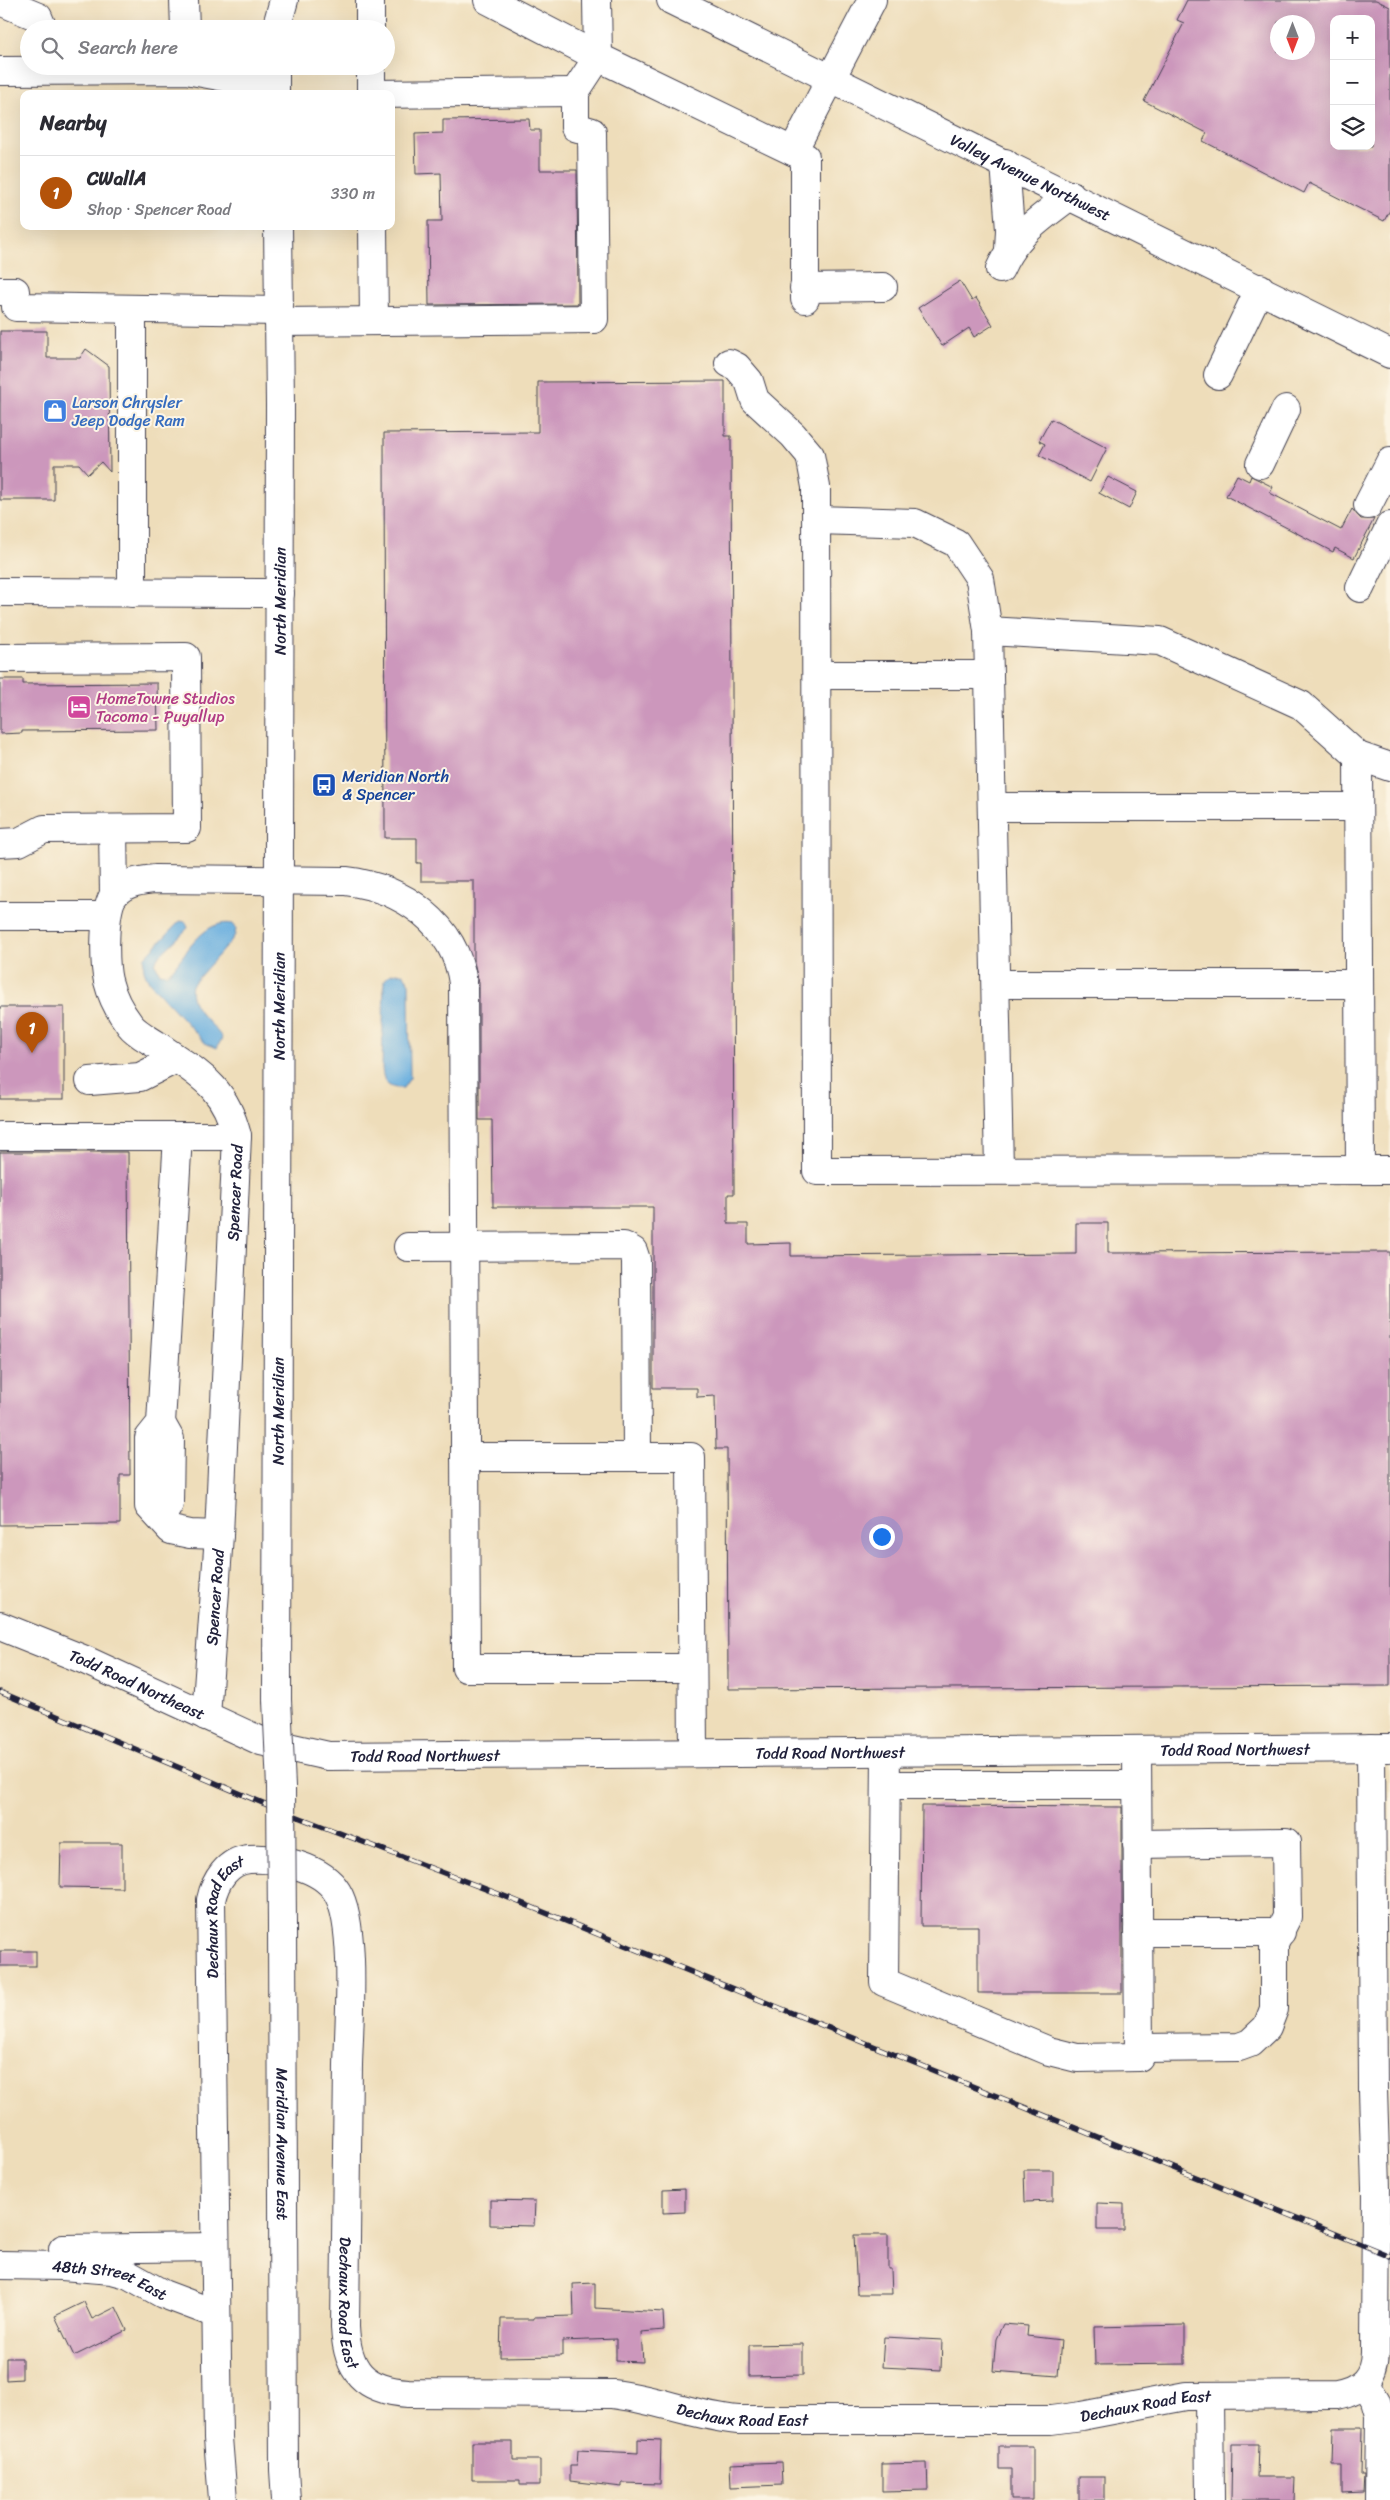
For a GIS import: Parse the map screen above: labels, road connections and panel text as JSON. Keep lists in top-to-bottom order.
{
  "streets": {
    "street": [
      "Valley Avenue Northwest",
      "North Meridian",
      "Spencer Road",
      "Todd Road Northeast",
      "Todd Road Northwest",
      "Dechaux Road East",
      "Meridian Avenue East",
      "48th Street East"
    ]
  },
  "crossings": [
    ["North Meridian", "Meridian Avenue East"],
    ["Spencer Road", "Todd Road Northeast"],
    ["Todd Road Northeast", "Todd Road Northwest"],
    ["Dechaux Road East", "48th Street East"]
  ],
  "places": {
    "shop": ["Larson Chrysler Jeep Dodge Ram"],
    "hotel": ["HomeTowne Studios Tacoma - Puyallup"],
    "bus stop": ["Meridian North & Spencer"]
  },
  "north": "bottom",
  "page": {
    "map_buttons": ["+", "−"],
    "search": "Search here",
    "heading": "Nearby",
    "list": [
      {
        "mark": "1",
        "name": "CWallA",
        "note": "Shop · Spencer Road",
        "value": "330 m"
      }
    ],
    "pins": "1"
  }
}
